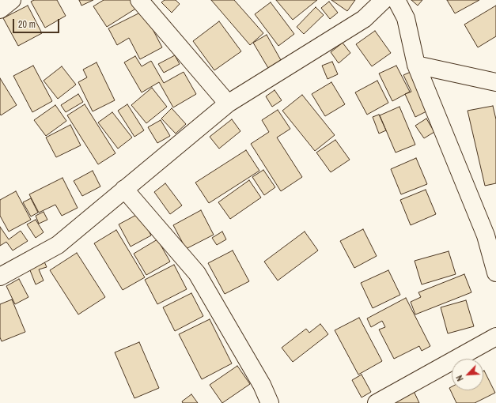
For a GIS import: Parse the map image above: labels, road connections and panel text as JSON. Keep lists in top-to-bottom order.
{
  "scale_bar": "20 m",
  "north": "bottom left"
}
